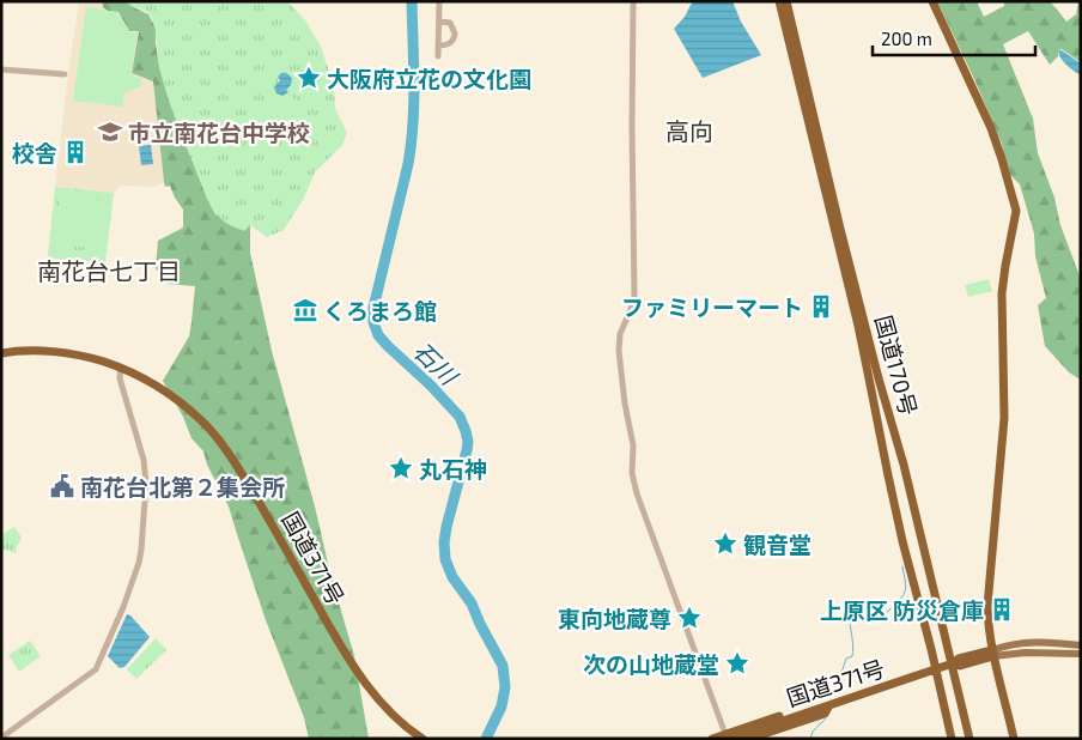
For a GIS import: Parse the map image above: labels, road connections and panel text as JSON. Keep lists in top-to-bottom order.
{
  "streets": {
    "highway": ["国道170号", "国道371号"]
  },
  "crossings": [
    ["国道170号", "国道371号"]
  ],
  "districts": ["高向", "南花台七丁目"],
  "water": ["石川"],
  "places": {
    "place": [
      "大阪府立花の文化園",
      "丸石神",
      "観音堂",
      "東向地蔵尊",
      "次の山地蔵堂"
    ],
    "school or university": ["市立南花台中学校"],
    "building": ["校舎", "ファミリーマート", "上原区 防災倉庫"],
    "museum": ["くろまろ館"],
    "public building": ["南花台北第２集会所"]
  },
  "scale_bar": "200 m"
}
